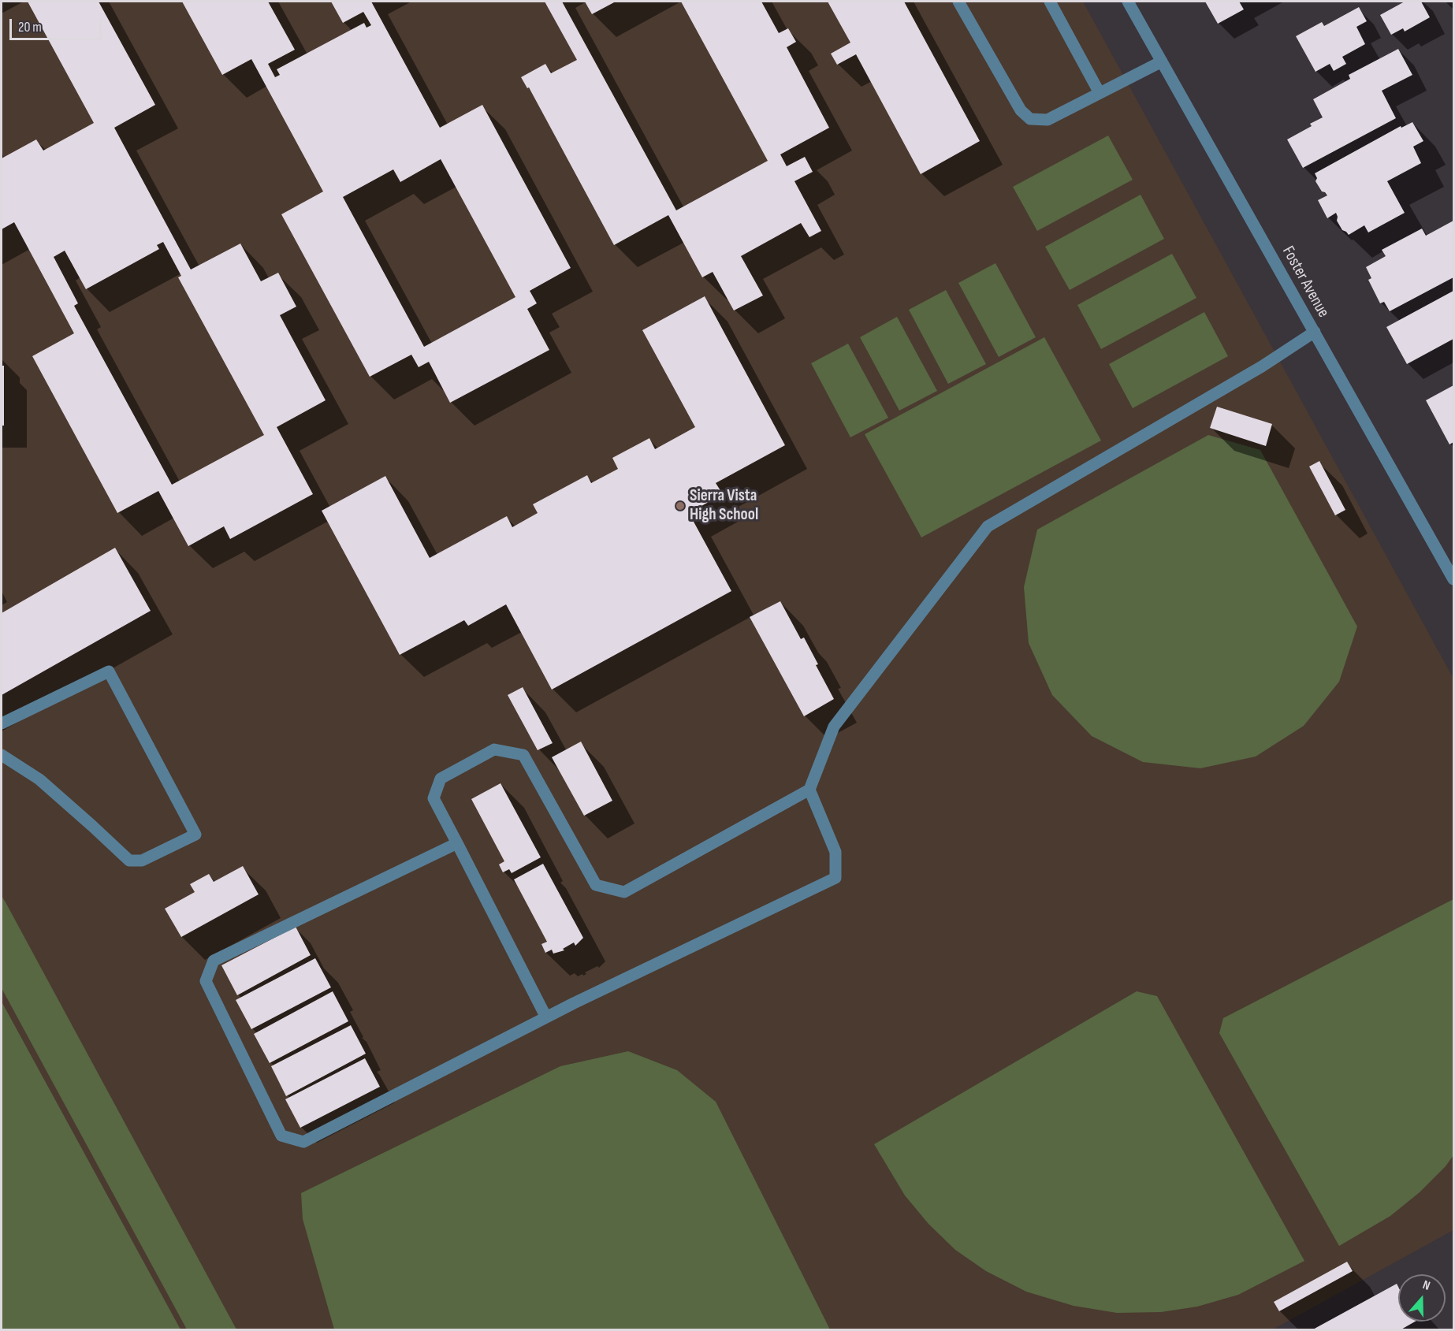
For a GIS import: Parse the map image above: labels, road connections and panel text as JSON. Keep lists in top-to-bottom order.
{
  "streets": {
    "street": ["Foster Avenue"]
  },
  "places": ["Sierra Vista High School"],
  "scale_bar": "20 m",
  "north": "top"
}
